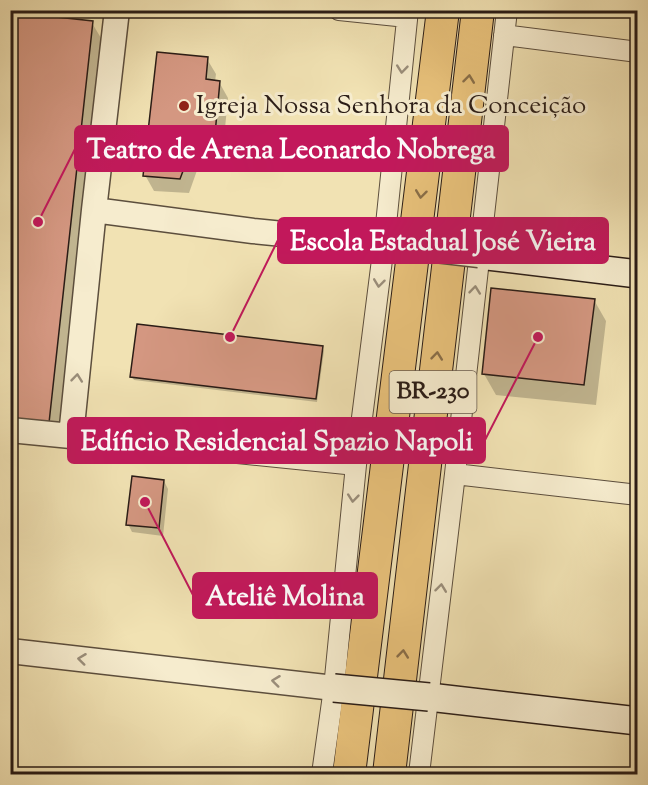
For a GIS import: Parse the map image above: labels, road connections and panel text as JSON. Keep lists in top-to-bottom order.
{
  "streets": {
    "highway": ["BR-230"]
  },
  "places": [
    "Igreja Nossa Senhora da Conceição",
    "Teatro de Arena Leonardo Nobrega",
    "Escola Estadual José Vieira",
    "Edíficio Residencial Spazio Napoli",
    "Ateliê Molina"
  ]
}
